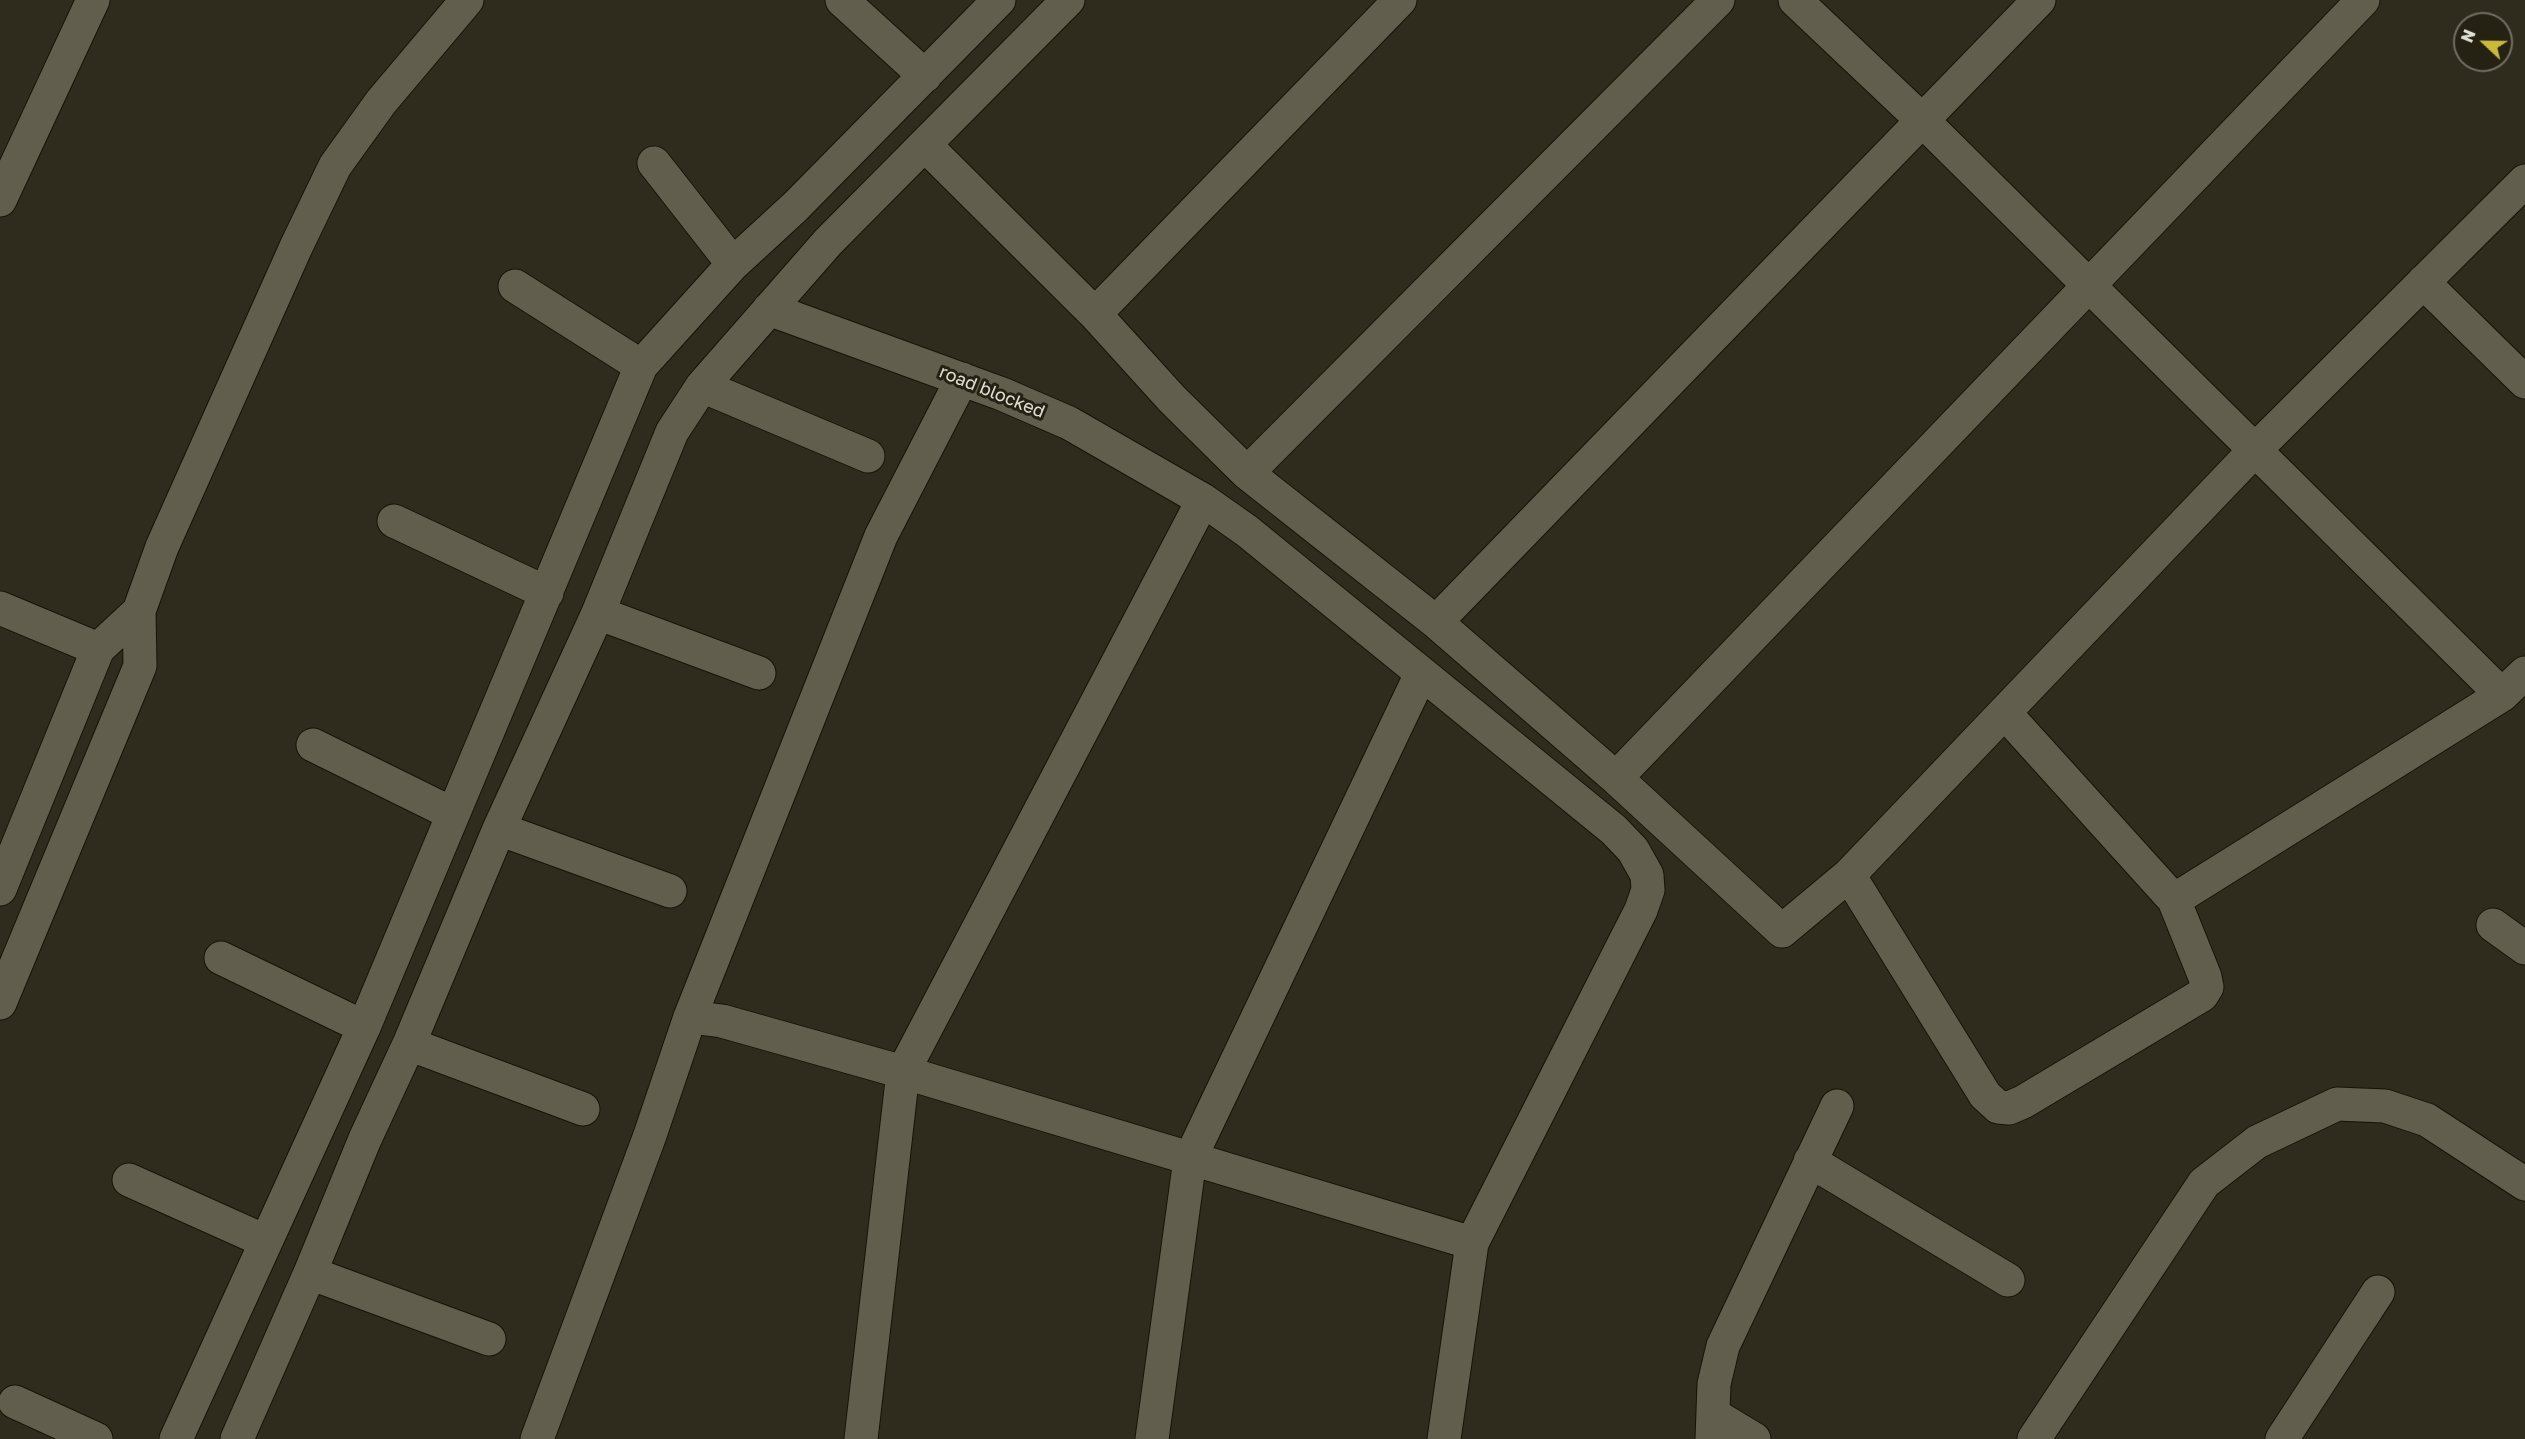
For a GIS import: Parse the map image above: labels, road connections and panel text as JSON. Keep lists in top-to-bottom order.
{
  "streets": {
    "street": ["road blocked"]
  },
  "north": "left"
}
